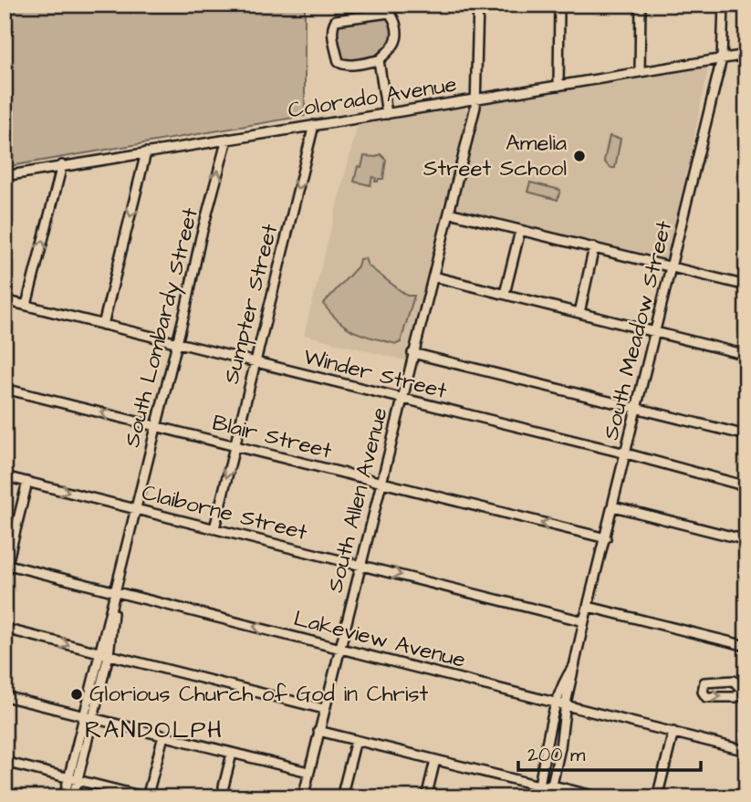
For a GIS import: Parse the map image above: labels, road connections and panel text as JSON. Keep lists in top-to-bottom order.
{
  "streets": {
    "street": [
      "Colorado Avenue",
      "Sumpter Street",
      "South Lombardy Street",
      "South Meadow Street",
      "Winder Street",
      "Blair Street",
      "South Allen Avenue",
      "Claiborne Street",
      "Lakeview Avenue"
    ]
  },
  "crossings": [
    ["Colorado Avenue", "Sumpter Street"],
    ["Colorado Avenue", "South Lombardy Street"],
    ["Colorado Avenue", "South Meadow Street"],
    ["Colorado Avenue", "South Allen Avenue"],
    ["Sumpter Street", "Winder Street"],
    ["Sumpter Street", "Blair Street"],
    ["Sumpter Street", "Claiborne Street"],
    ["South Lombardy Street", "Winder Street"],
    ["South Lombardy Street", "Blair Street"],
    ["South Lombardy Street", "Claiborne Street"],
    ["South Lombardy Street", "Lakeview Avenue"],
    ["South Meadow Street", "Winder Street"],
    ["South Meadow Street", "Blair Street"],
    ["South Meadow Street", "Claiborne Street"],
    ["South Meadow Street", "Lakeview Avenue"],
    ["Winder Street", "South Allen Avenue"],
    ["Blair Street", "South Allen Avenue"],
    ["South Allen Avenue", "Claiborne Street"],
    ["South Allen Avenue", "Lakeview Avenue"]
  ],
  "one_way": ["Sumpter Street", "Blair Street", "Claiborne Street"],
  "districts": ["RANDOLPH"],
  "places": ["Amelia Street School", "Glorious Church of God in Christ"],
  "scale_bar": "200 m"
}
